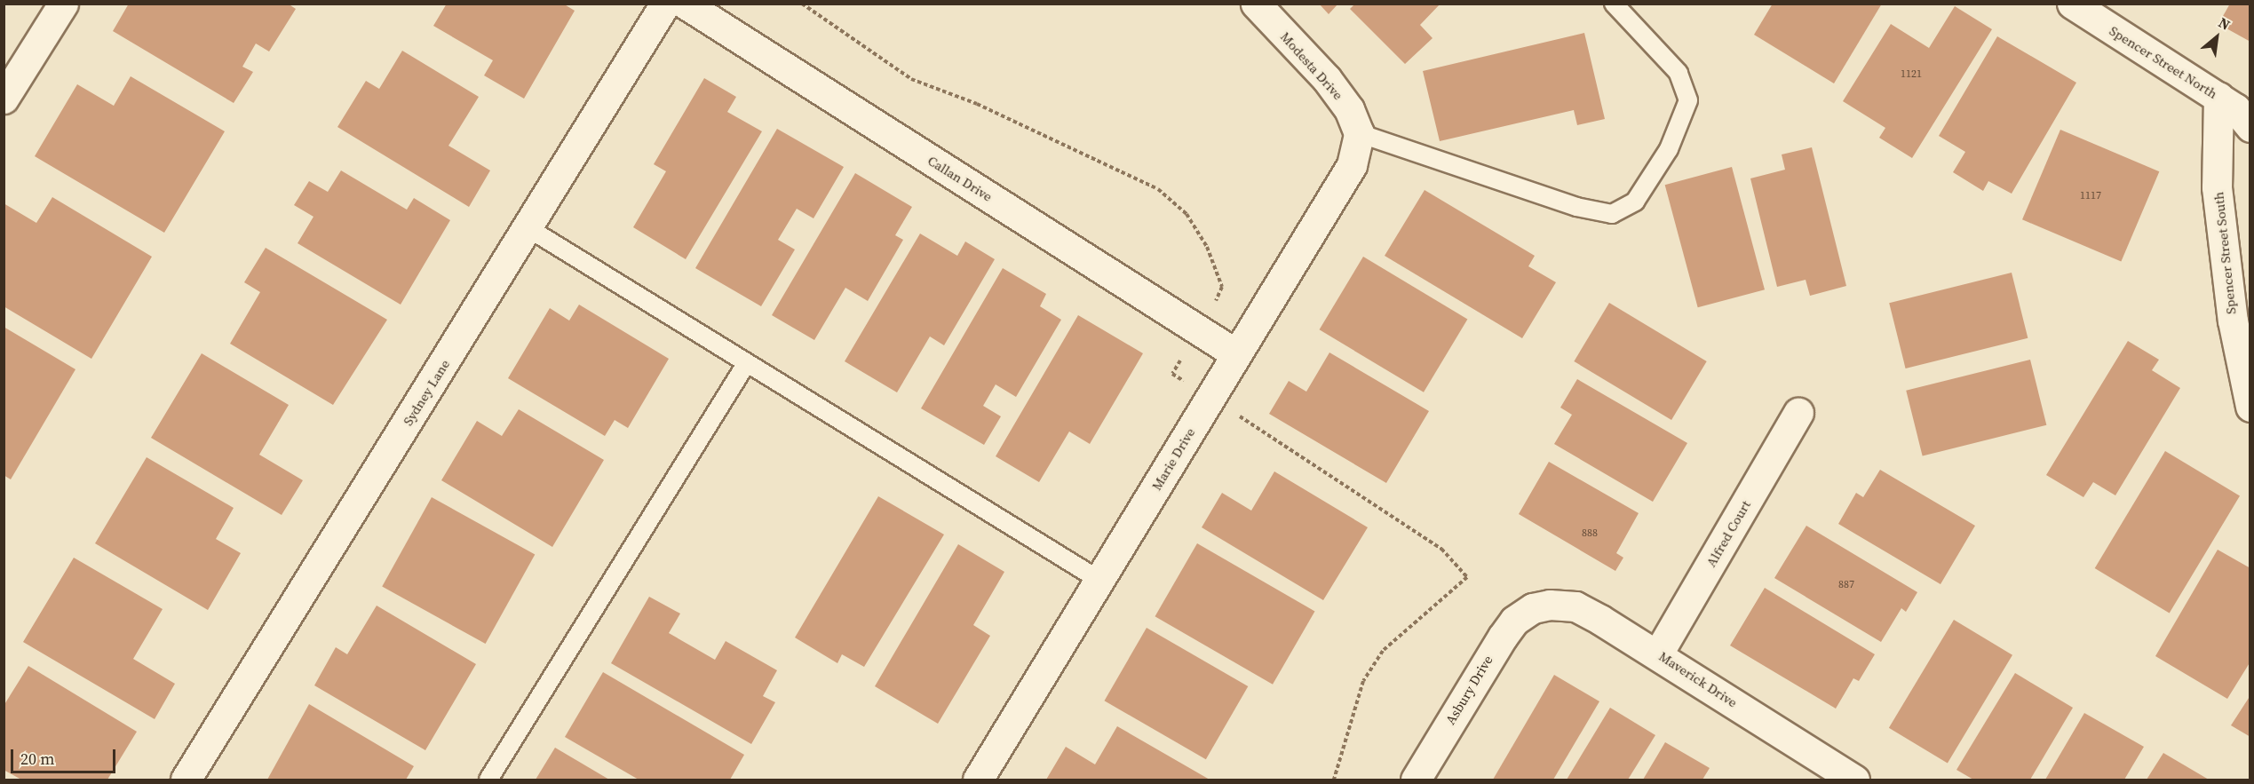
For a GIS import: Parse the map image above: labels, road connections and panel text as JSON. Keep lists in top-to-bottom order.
{
  "streets": {
    "street": [
      "Spencer Street North",
      "Modesta Drive",
      "Callan Drive",
      "Spencer Street South",
      "Sydney Lane",
      "Marie Drive",
      "Alfred Court",
      "Maverick Drive",
      "Asbury Drive"
    ]
  },
  "crossings": [
    ["Spencer Street North", "Spencer Street South"],
    ["Modesta Drive", "Marie Drive"],
    ["Callan Drive", "Marie Drive"],
    ["Alfred Court", "Maverick Drive"],
    ["Maverick Drive", "Asbury Drive"]
  ],
  "house_numbers": [
    "1121",
    "1117",
    "888",
    "887"
  ],
  "scale_bar": "20 m",
  "north": "top right"
}
